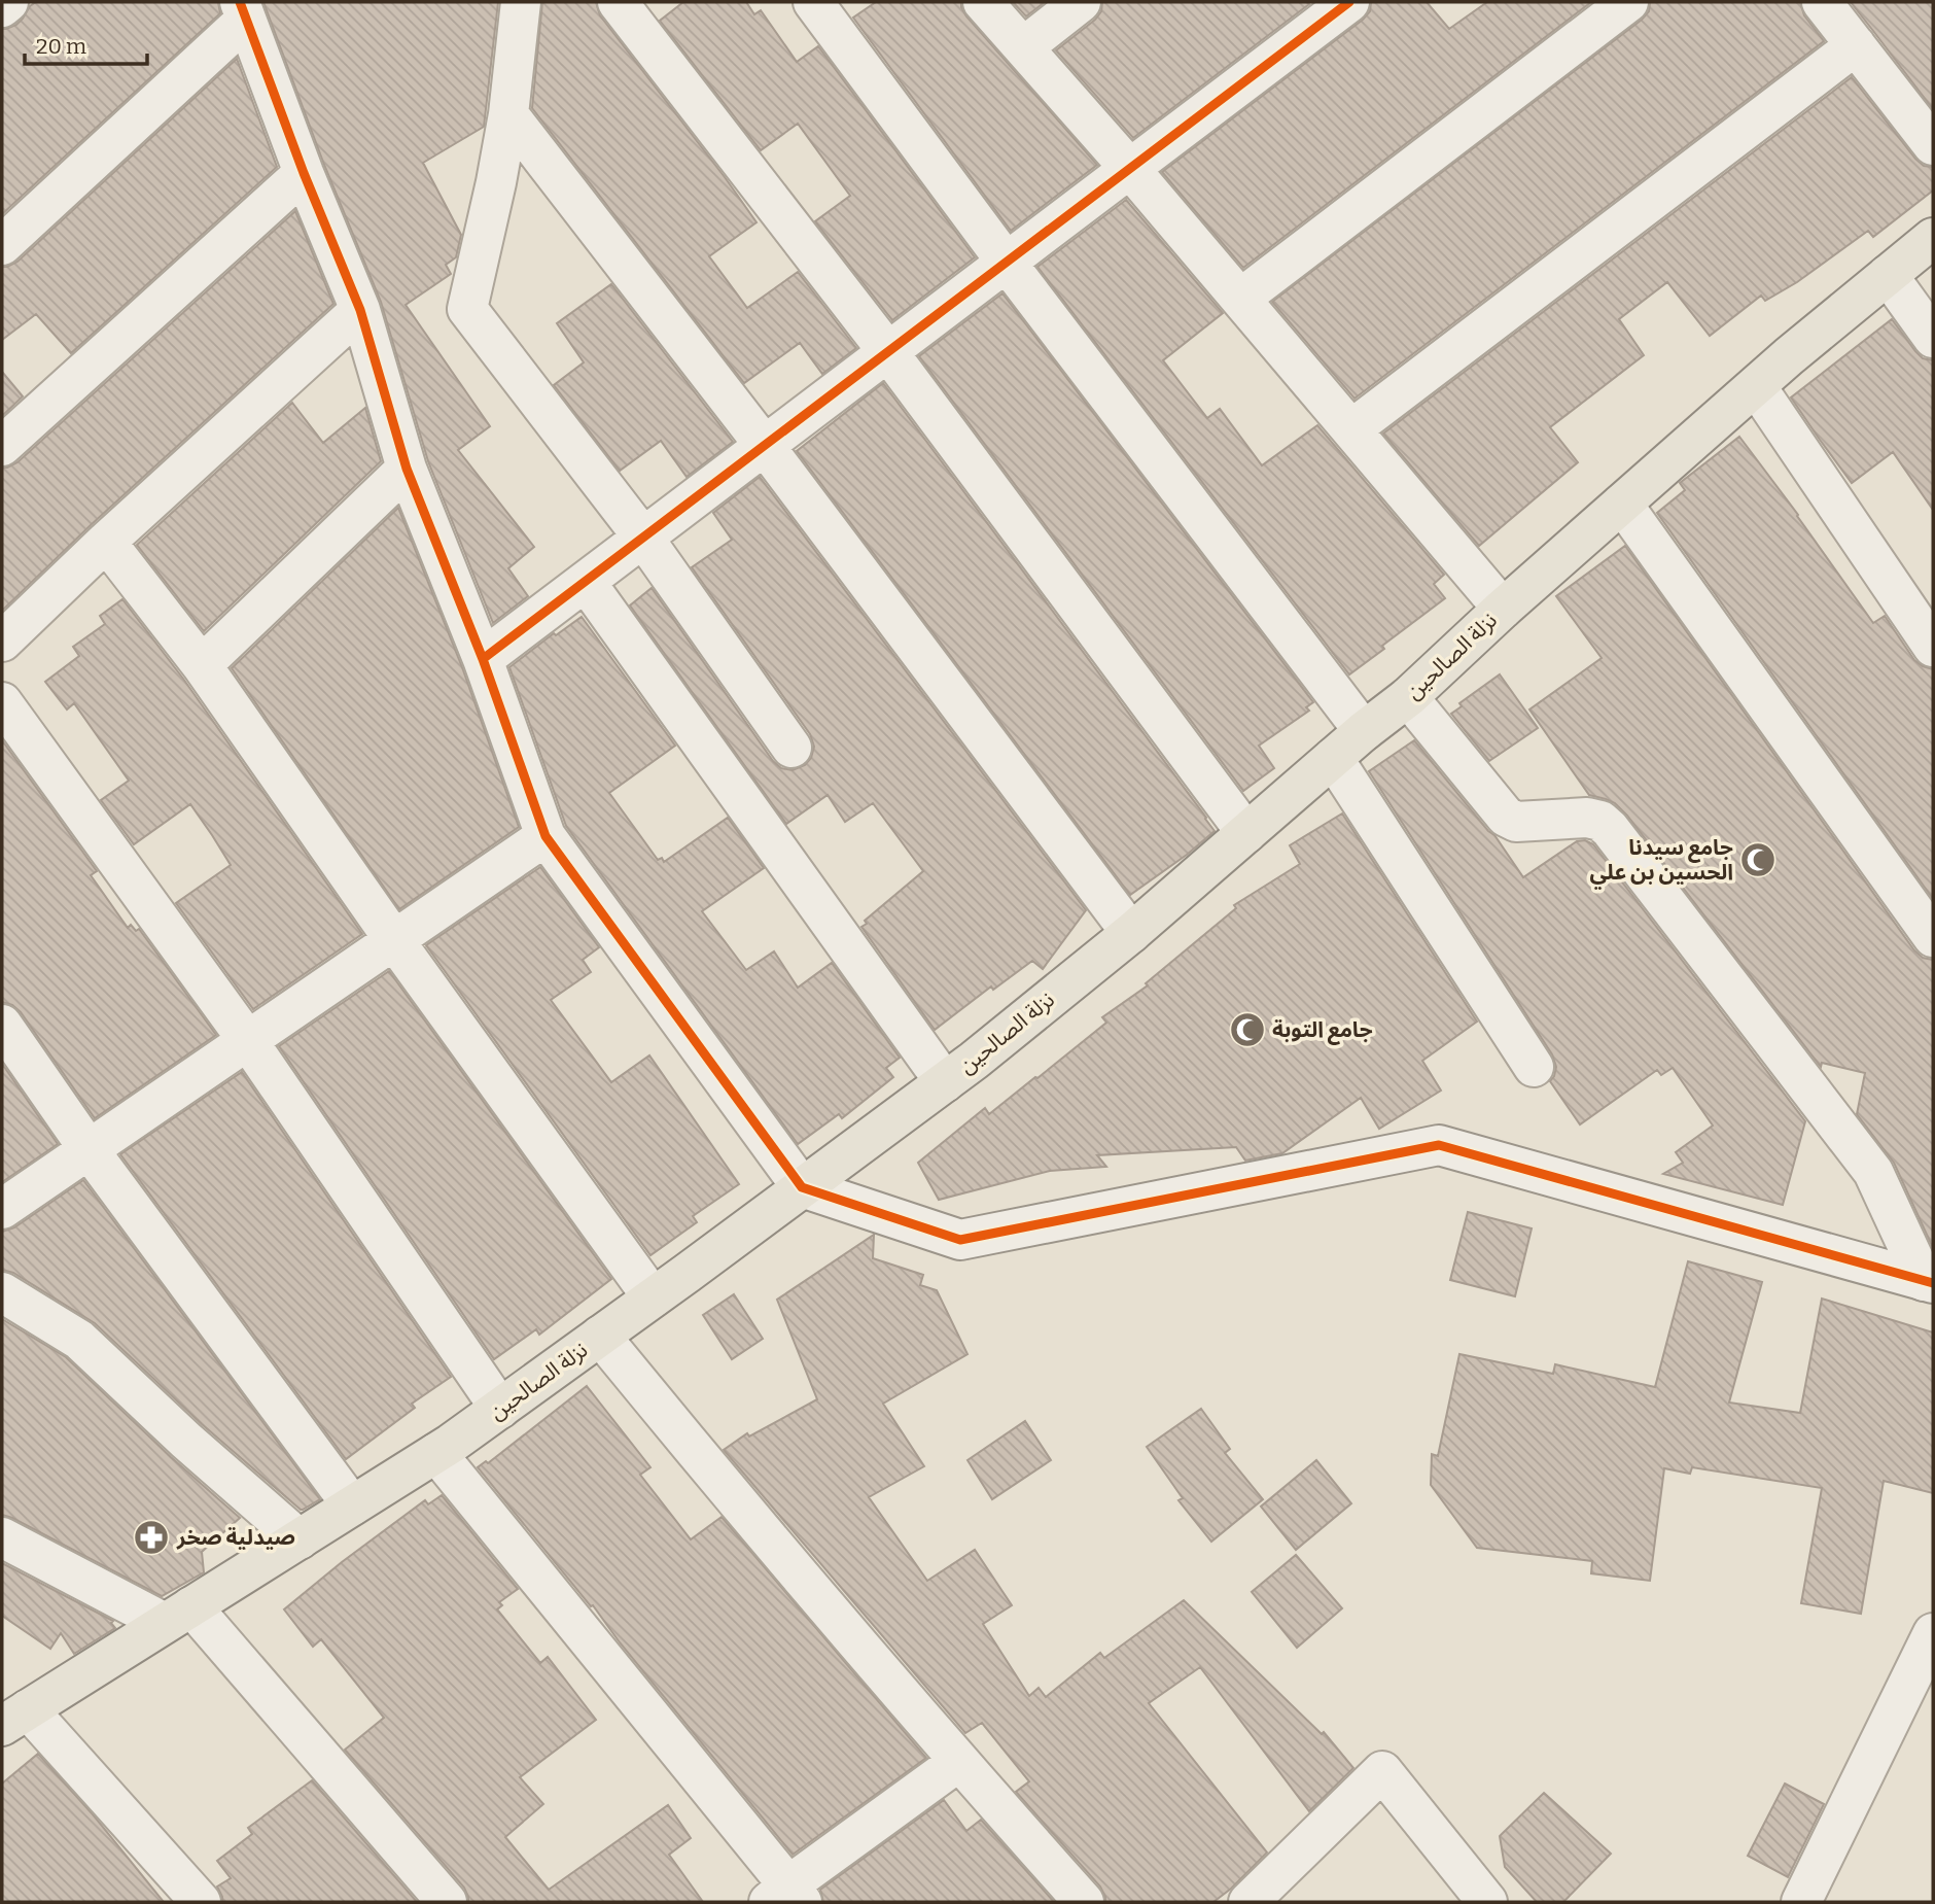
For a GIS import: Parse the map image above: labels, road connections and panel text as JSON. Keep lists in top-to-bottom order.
{
  "streets": {
    "main road": ["نزلة الصالحين"]
  },
  "places": {
    "mosque": ["جامع سيدنا الحسين بن علي", "جامع التوبة"],
    "pharmacy": ["صيدلية صخر"]
  },
  "scale_bar": "20 m"
}
